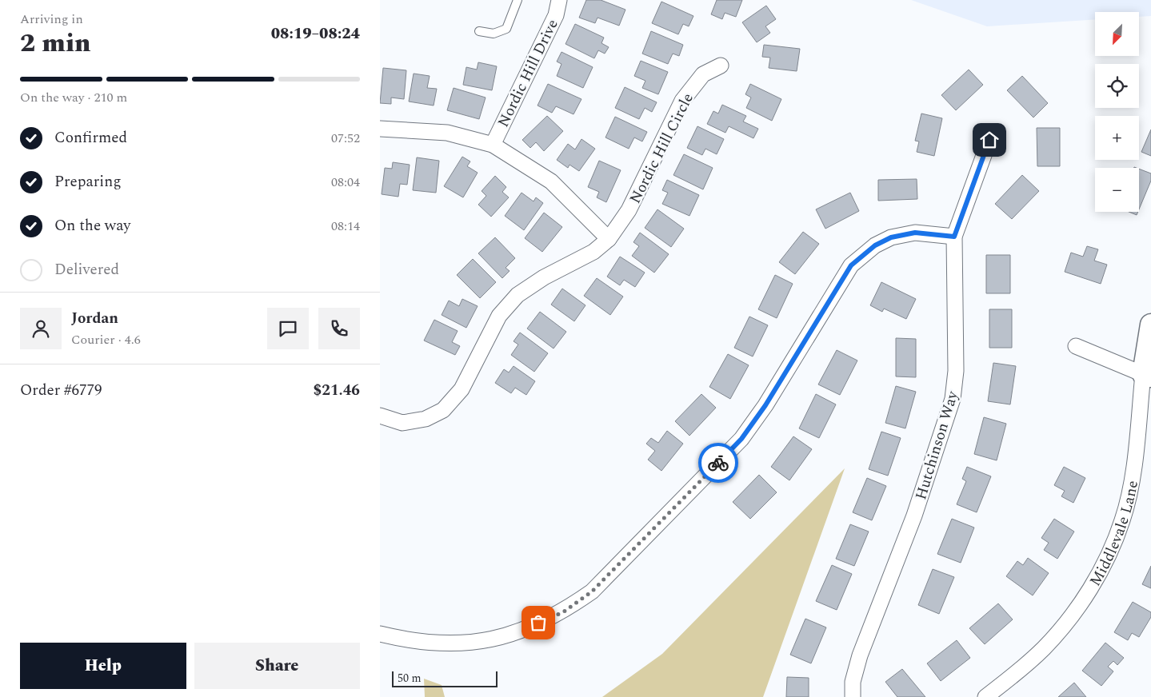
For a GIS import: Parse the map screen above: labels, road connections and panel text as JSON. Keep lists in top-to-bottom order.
{
  "streets": {
    "street": [
      "Nordic Hill Drive",
      "Nordic Hill Circle",
      "Hutchinson Way",
      "Middlevale Lane"
    ]
  },
  "scale_bar": "50 m",
  "north": "bottom left",
  "page": {
    "heading": ["2 min", "Arriving in", "08:19–08:24"],
    "panel": [
      "Jordan",
      "Courier · 4.6",
      "Order #6779",
      "$21.46"
    ],
    "map_buttons": ["+", "−"],
    "bar": "On the way · 210 m",
    "list": [
      ["Confirmed", "07:52"],
      ["Preparing", "08:04"],
      ["On the way", "08:14"],
      "Delivered"
    ],
    "buttons": ["Help", "Share"],
    "scale": "50 m"
  }
}
